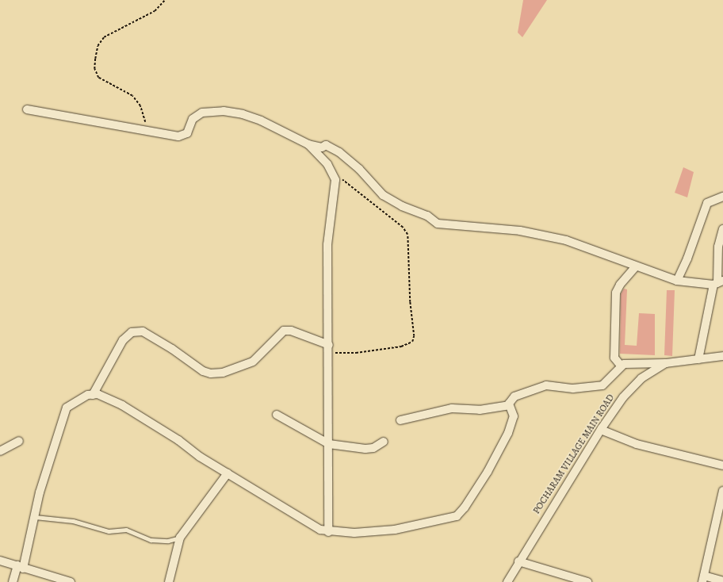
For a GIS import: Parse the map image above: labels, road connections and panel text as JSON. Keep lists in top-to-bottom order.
{
  "streets": {
    "street": ["POCHARAM VILLAGE MAIN ROAD"]
  }
}
